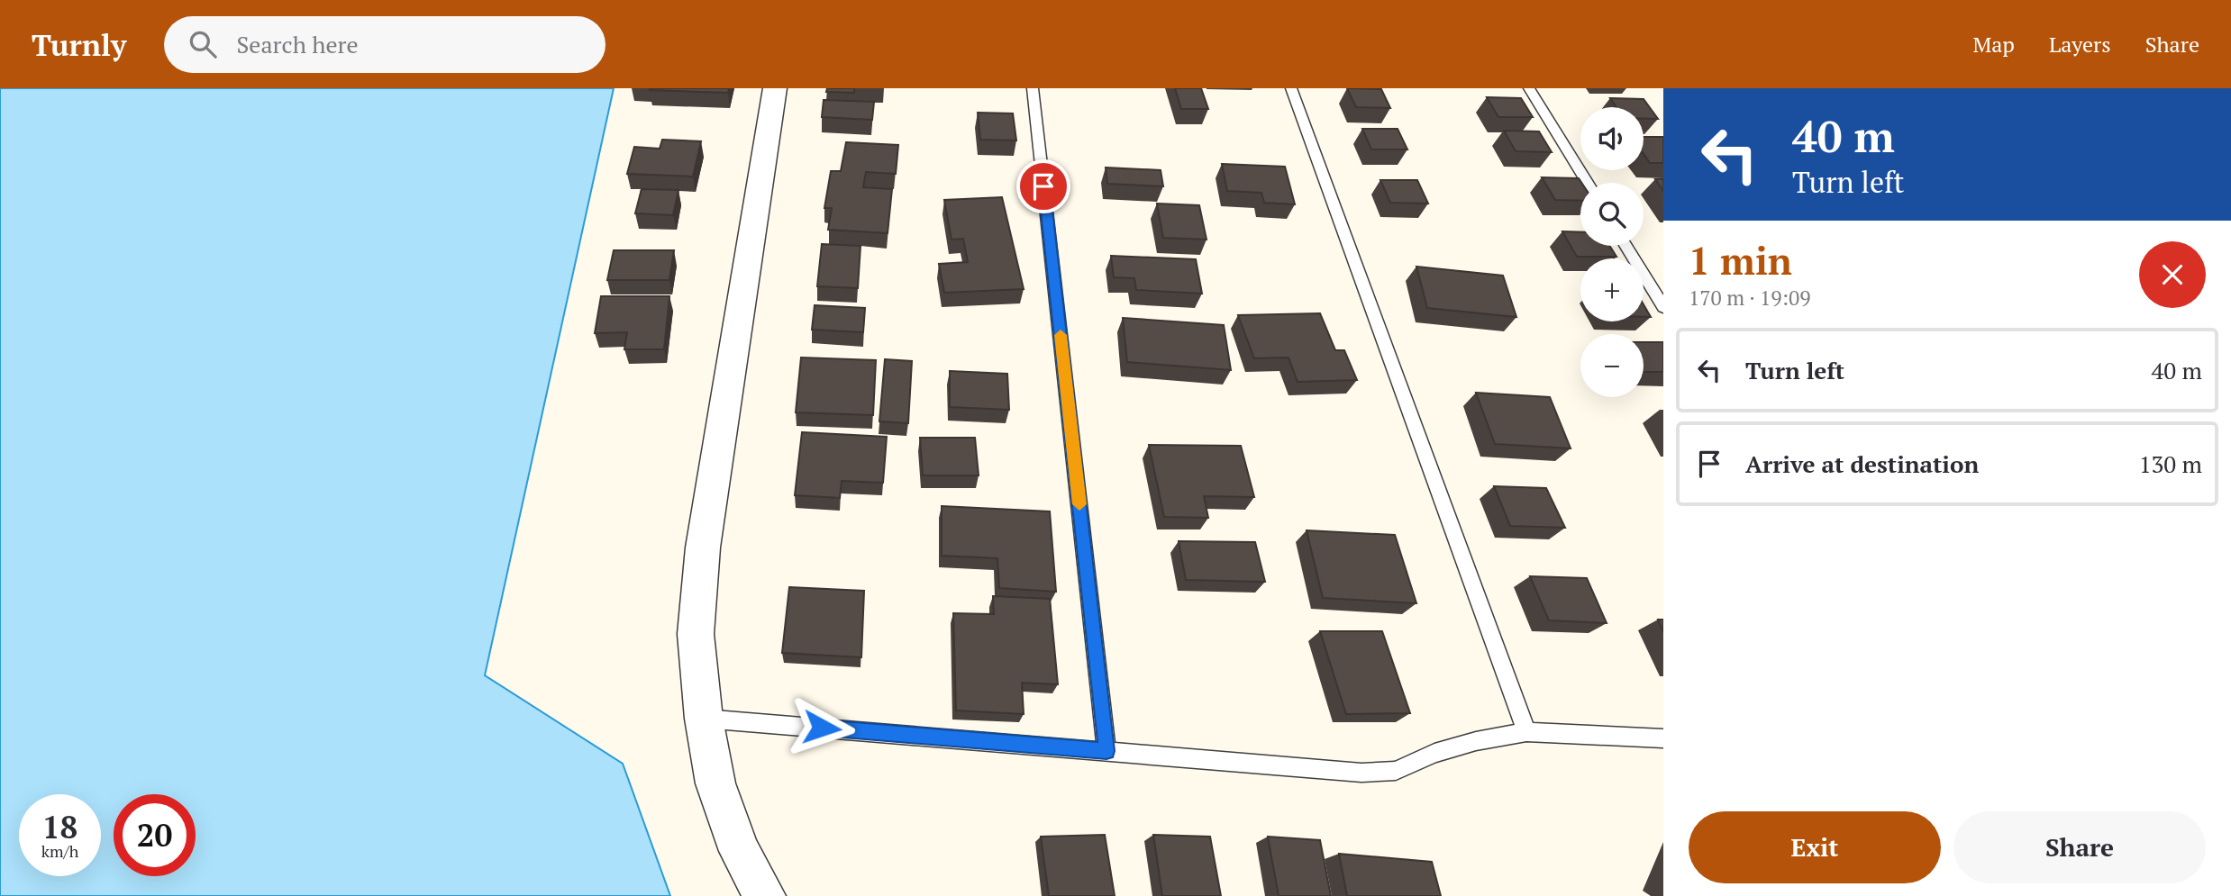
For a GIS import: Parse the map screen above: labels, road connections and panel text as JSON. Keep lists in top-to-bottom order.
{
  "page": {
    "header": "Turnly",
    "search": "Search here",
    "nav": ["Map", "Layers", "Share"],
    "turn": ["40 m", "Turn left"],
    "map_buttons": ["+", "−"],
    "heading": ["1 min", "170 m · 19:09"],
    "list": [
      {
        "name": "Turn left",
        "value": "40 m"
      },
      {
        "name": "Arrive at destination",
        "value": "130 m"
      }
    ],
    "speed": "18 km/h",
    "limit": "20",
    "buttons": ["Exit", "Share"]
  }
}
